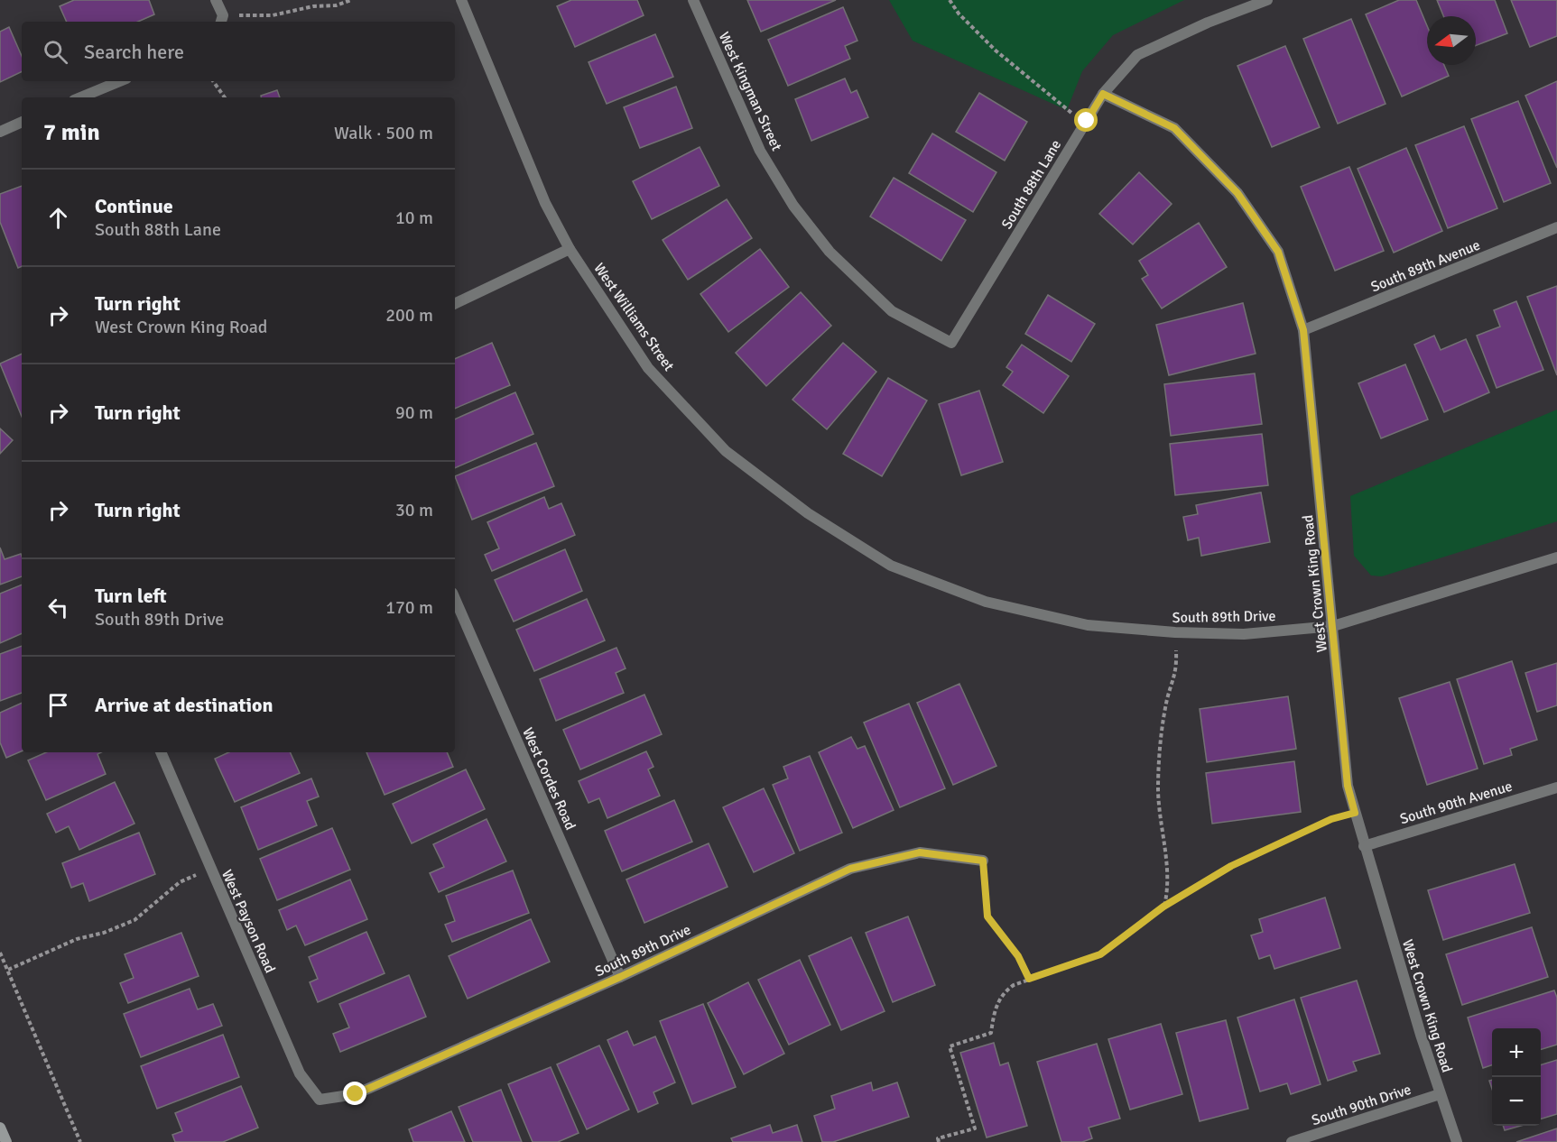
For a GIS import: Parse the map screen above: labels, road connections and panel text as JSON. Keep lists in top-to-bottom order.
{
  "streets": {
    "street": [
      "West Kingman Street",
      "South 88th Lane",
      "South 89th Avenue",
      "West Williams Street",
      "West Crown King Road",
      "South 89th Drive",
      "West Cordes Road",
      "South 90th Avenue",
      "West Payson Road",
      "South 90th Drive"
    ]
  },
  "crossings": [
    ["West Kingman Street", "South 88th Lane"],
    ["South 88th Lane", "West Crown King Road"],
    ["South 89th Avenue", "West Crown King Road"],
    ["West Williams Street", "South 89th Drive"],
    ["West Crown King Road", "South 89th Drive"],
    ["West Crown King Road", "South 90th Avenue"],
    ["West Crown King Road", "South 90th Drive"],
    ["South 89th Drive", "West Cordes Road"],
    ["South 89th Drive", "West Payson Road"]
  ],
  "north": "left",
  "page": {
    "search": "Search here",
    "heading": ["7 min", "Walk · 500 m"],
    "list": [
      ["Continue", "South 88th Lane", "10 m"],
      ["Turn right", "West Crown King Road", "200 m"],
      ["Turn right", "90 m"],
      ["Turn right", "30 m"],
      ["Turn left", "South 89th Drive", "170 m"],
      "Arrive at destination"
    ],
    "map_buttons": ["+", "−"]
  }
}
